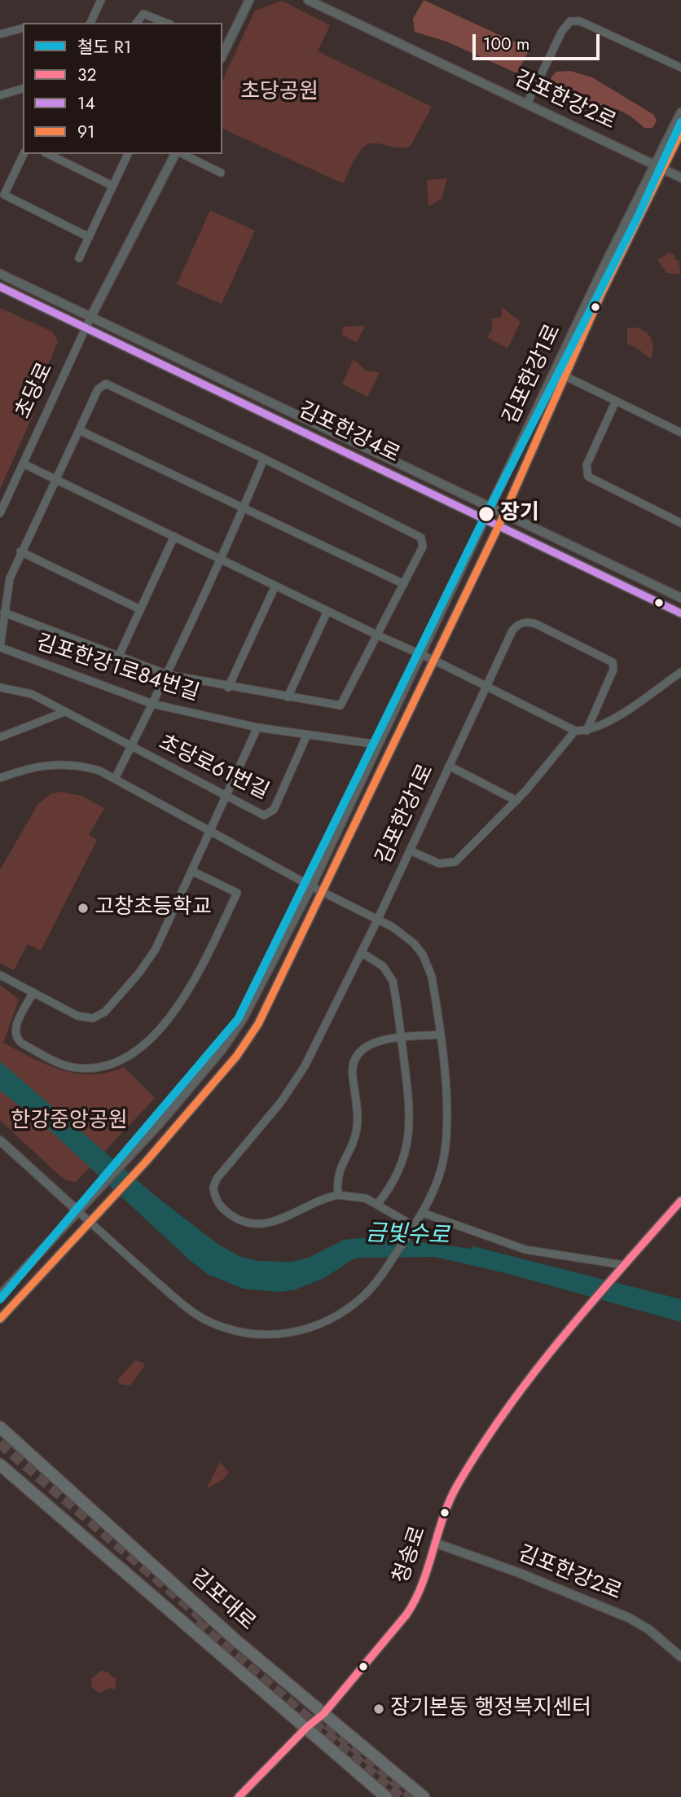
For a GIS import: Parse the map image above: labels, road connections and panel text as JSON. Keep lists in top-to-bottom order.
{
  "streets": {
    "main road": ["김포대로"],
    "street": [
      "김포한강2로",
      "김포한강1로",
      "초당로",
      "김포한강4로",
      "김포한강1로84번길",
      "초당로61번길",
      "청송로"
    ]
  },
  "crossings": [
    ["김포한강2로", "김포한강1로"],
    ["김포한강2로", "청송로"],
    ["김포한강1로", "김포한강4로"],
    ["김포한강1로", "김포한강1로84번길"],
    ["초당로", "김포한강4로"],
    ["김포한강1로84번길", "초당로61번길"],
    ["청송로", "김포대로"]
  ],
  "water": ["금빛수로"],
  "parks": ["초당공원", "한강중앙공원"],
  "places": ["장기", "고창초등학교", "장기본동 행정복지센터"],
  "lines": [
    "rail line R1",
    "transit line 91",
    "transit line 14",
    "transit line 32"
  ],
  "legend": [
    "철도 R1",
    "32",
    "14",
    "91"
  ],
  "scale_bar": "100 m"
}
